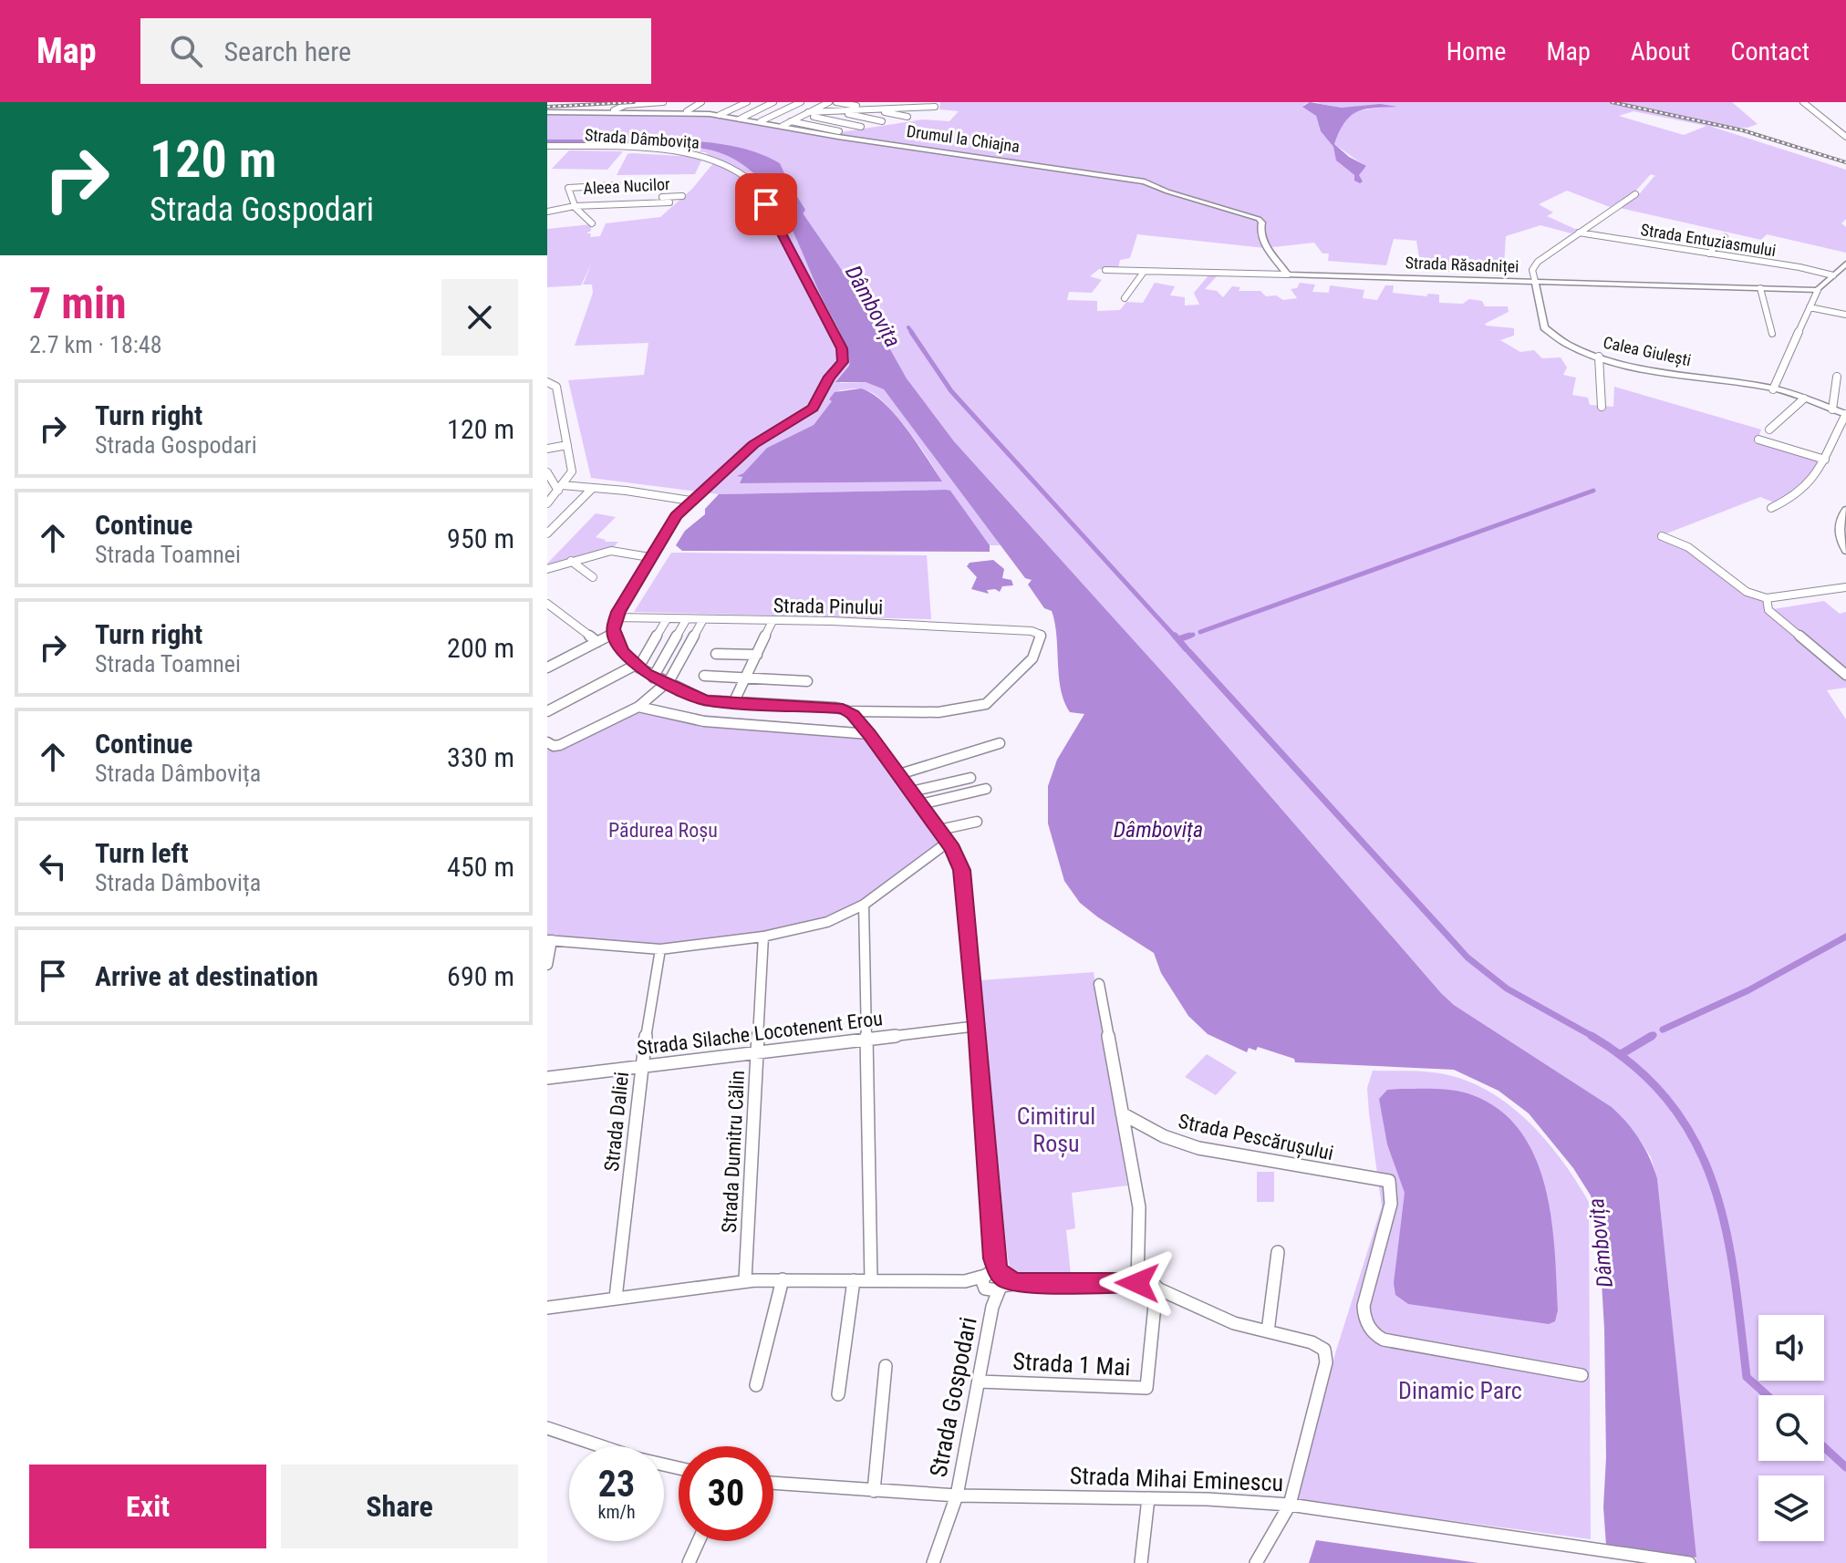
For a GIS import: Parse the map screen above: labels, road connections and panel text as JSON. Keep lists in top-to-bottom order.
{
  "streets": {
    "main road": ["Drumul la Chiajna", "Strada Răsadniței", "Calea Giulești"],
    "street": [
      "Strada Dâmbovița",
      "Aleea Nucilor",
      "Strada Entuziasmului",
      "Strada Pinului",
      "Strada Silache Locotenent Erou",
      "Strada Daliei",
      "Strada Pescărușului",
      "Strada Dumitru Călin",
      "Strada 1 Mai",
      "Strada Gospodari",
      "Strada Mihai Eminescu"
    ]
  },
  "crossings": [
    ["Strada Dâmbovița", "Strada Pinului"],
    ["Drumul la Chiajna", "Strada Răsadniței"],
    ["Strada Răsadniței", "Calea Giulești"],
    ["Strada Silache Locotenent Erou", "Strada Daliei"],
    ["Strada Silache Locotenent Erou", "Strada Dumitru Călin"],
    ["Strada 1 Mai", "Strada Gospodari"],
    ["Strada Gospodari", "Strada Mihai Eminescu"]
  ],
  "water": ["Dâmbovița"],
  "parks": ["Pădurea Roșu", "Cimitirul Roșu", "Dinamic Parc"],
  "page": {
    "header": "Map",
    "search": "Search here",
    "nav": [
      "Home",
      "Map",
      "About",
      "Contact"
    ],
    "turn": ["120 m", "Strada Gospodari"],
    "heading": ["7 min", "2.7 km · 18:48"],
    "list": [
      {
        "name": "Turn right",
        "note": "Strada Gospodari",
        "value": "120 m"
      },
      {
        "name": "Continue",
        "note": "Strada Toamnei",
        "value": "950 m"
      },
      {
        "name": "Turn right",
        "note": "Strada Toamnei",
        "value": "200 m"
      },
      {
        "name": "Continue",
        "note": "Strada Dâmbovița",
        "value": "330 m"
      },
      {
        "name": "Turn left",
        "note": "Strada Dâmbovița",
        "value": "450 m"
      },
      {
        "name": "Arrive at destination",
        "value": "690 m"
      }
    ],
    "speed": "23 km/h",
    "limit": "30",
    "buttons": ["Exit", "Share"]
  }
}
